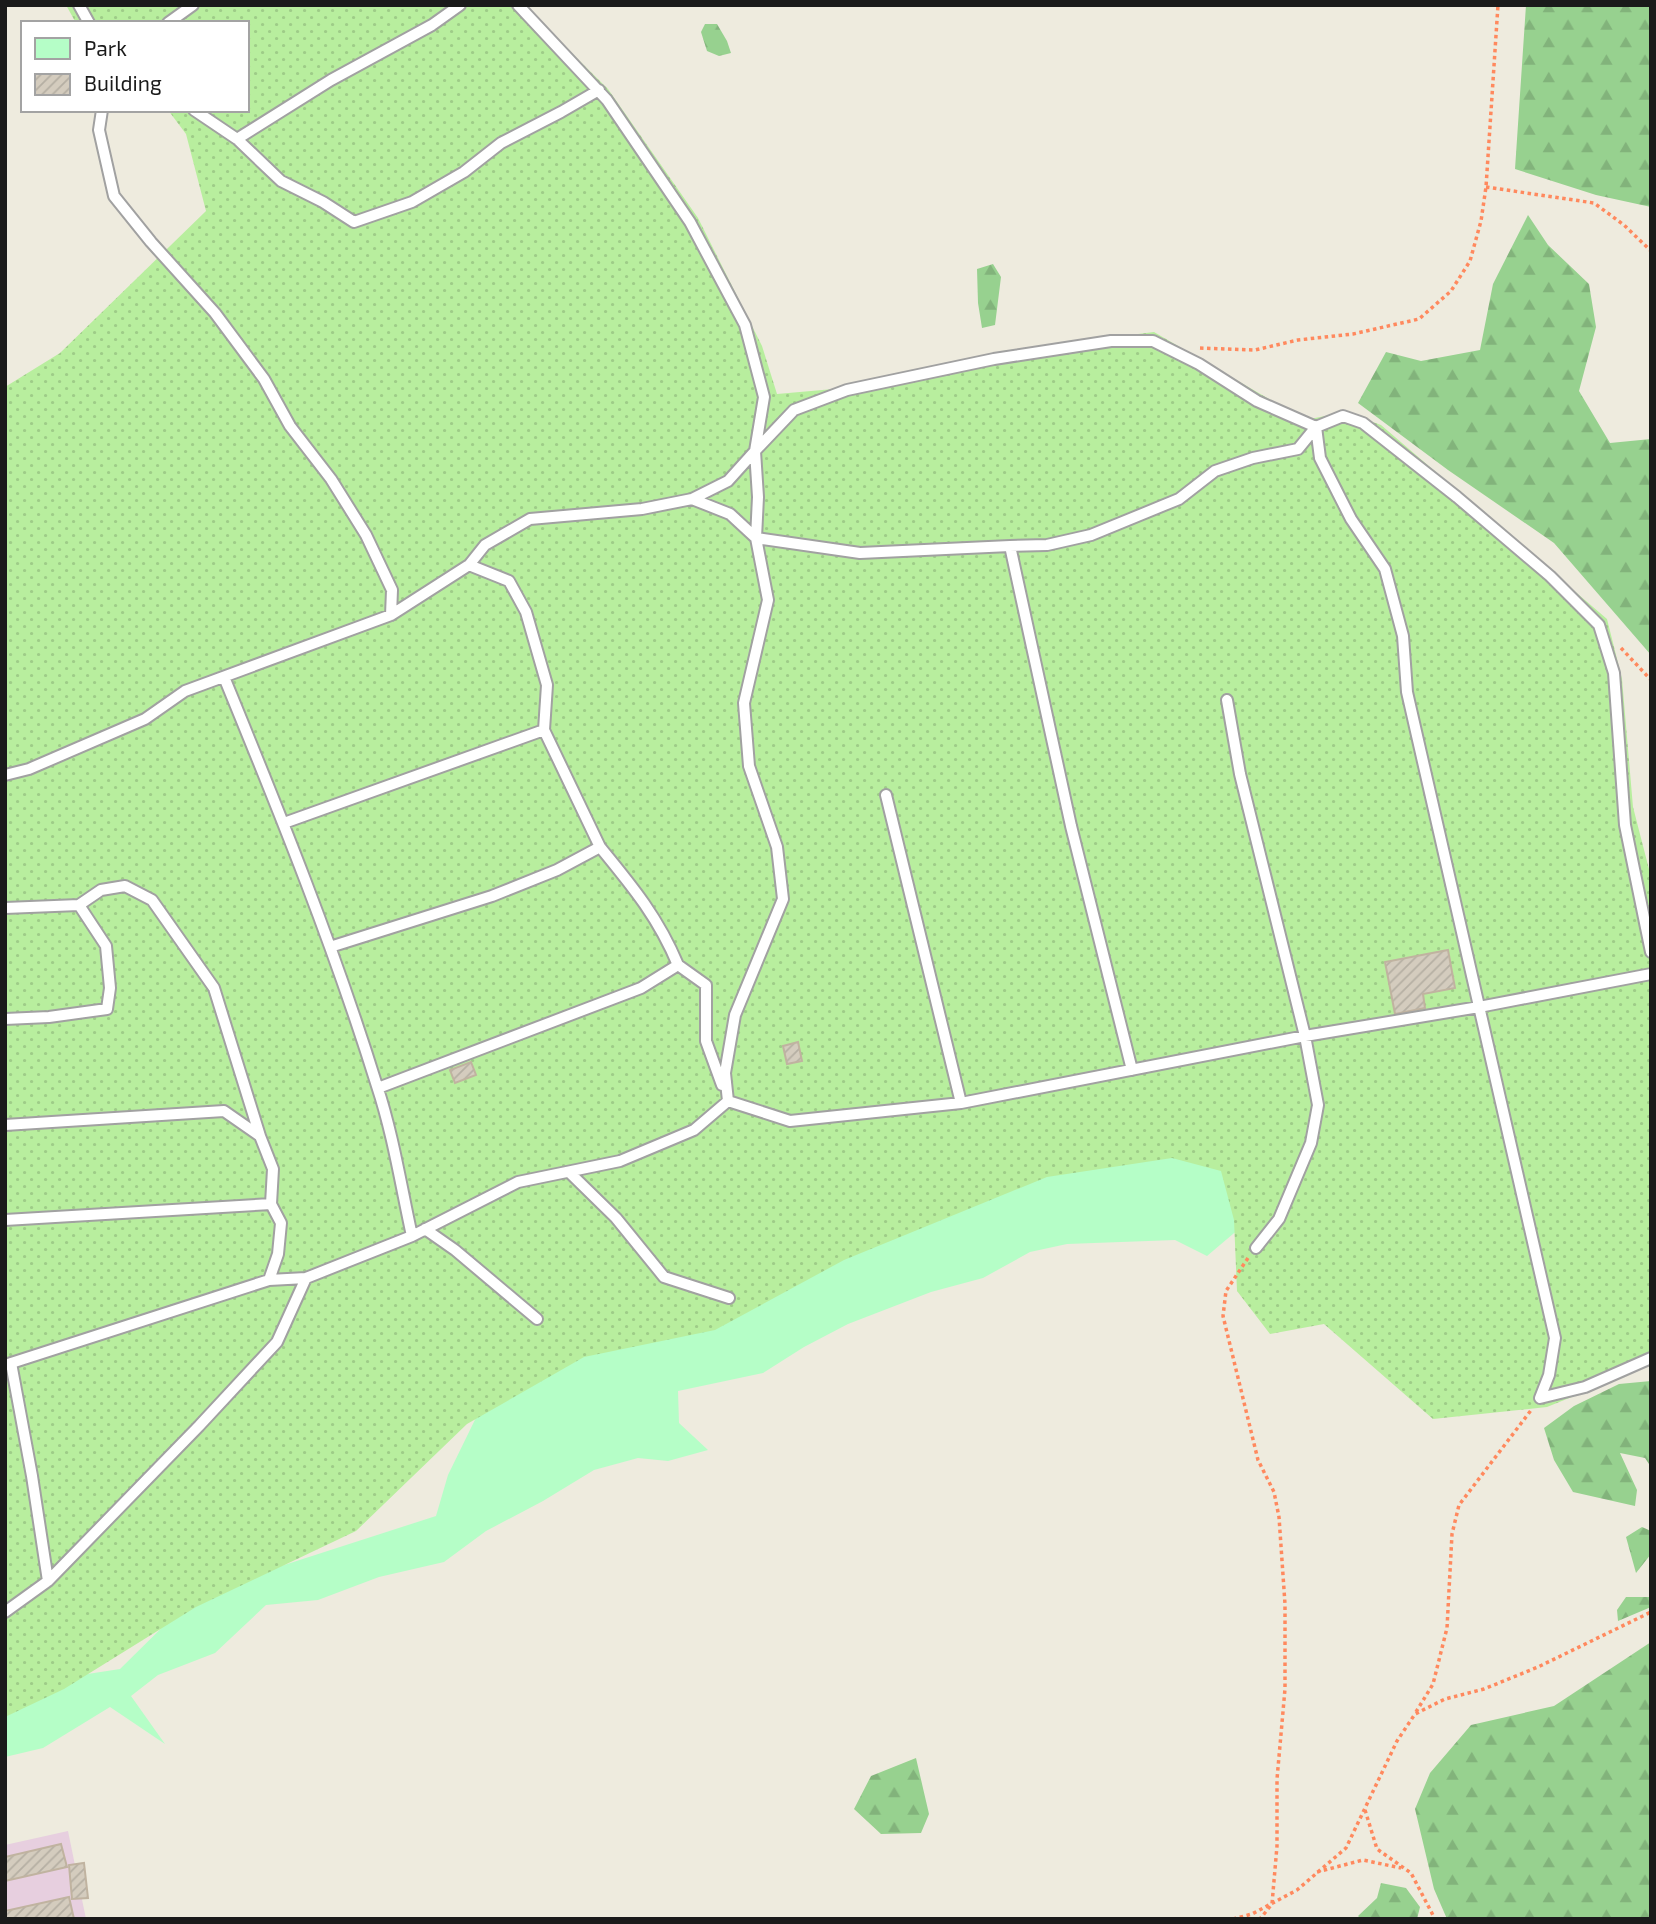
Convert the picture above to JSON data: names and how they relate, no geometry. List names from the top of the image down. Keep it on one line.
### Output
{"legend":["Park","Building"]}
